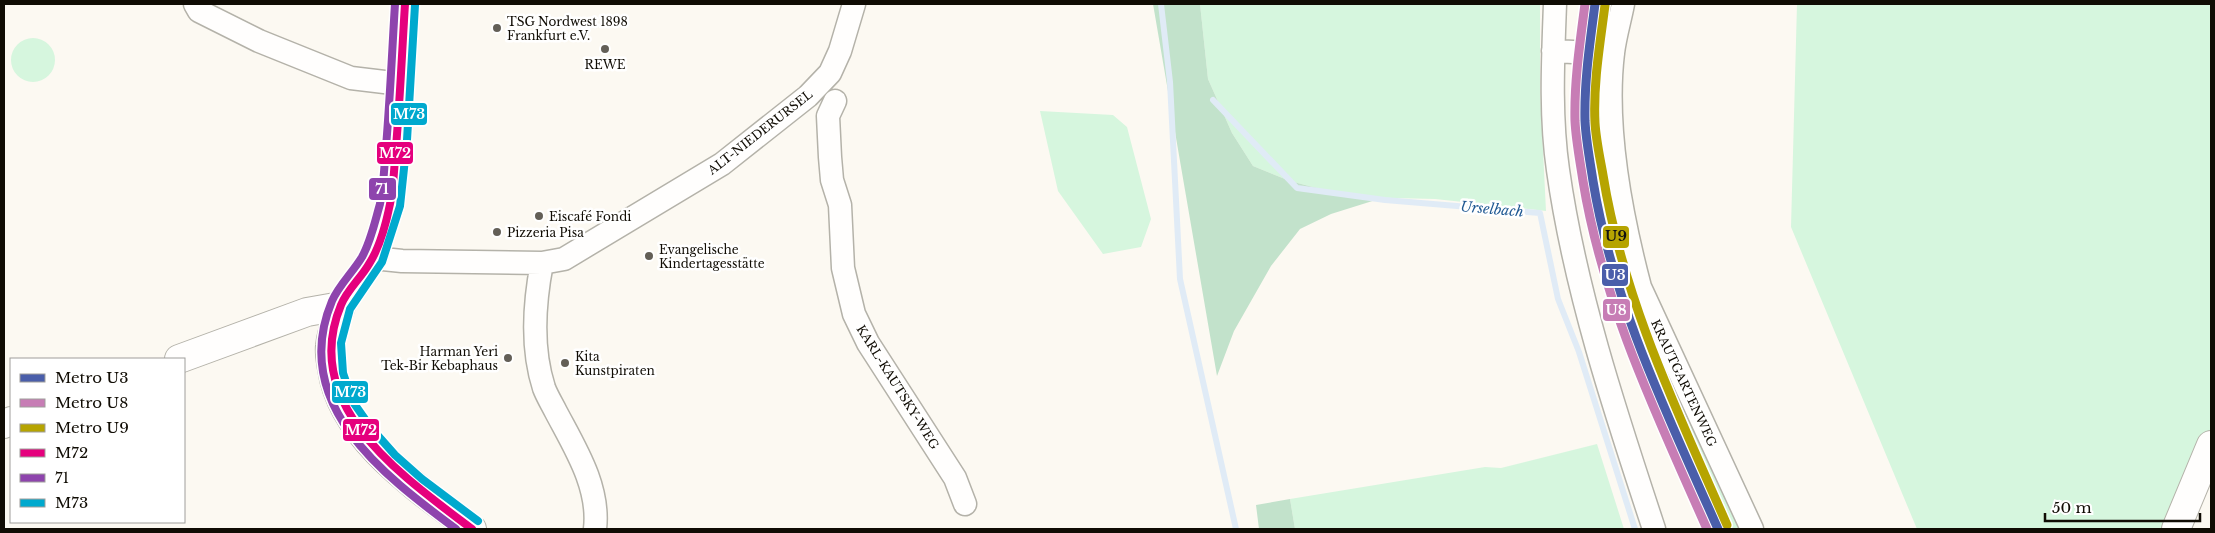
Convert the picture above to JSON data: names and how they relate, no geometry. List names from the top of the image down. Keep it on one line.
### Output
{"streets":{"street":["ALT-NIEDERURSEL","KRAUTGARTENWEG","KARL-KAUTSKY-WEG"]},"crossings":[["ALT-NIEDERURSEL","KARL-KAUTSKY-WEG"]],"water":["Urselbach"],"places":["TSG Nordwest 1898 Frankfurt e.V.","REWE","Eiscafé Fondi","Pizzeria Pisa","Evangelische Kindertagesstätte","Harman Yeri Tek-Bir Kebaphaus","Kita Kunstpiraten"],"lines":["metro line U3","metro line U8","transit line M72","transit line 71","metro line U9","transit line M73"],"legend":["Metro U3","Metro U8","Metro U9","M72","71","M73"],"scale_bar":"50 m"}
